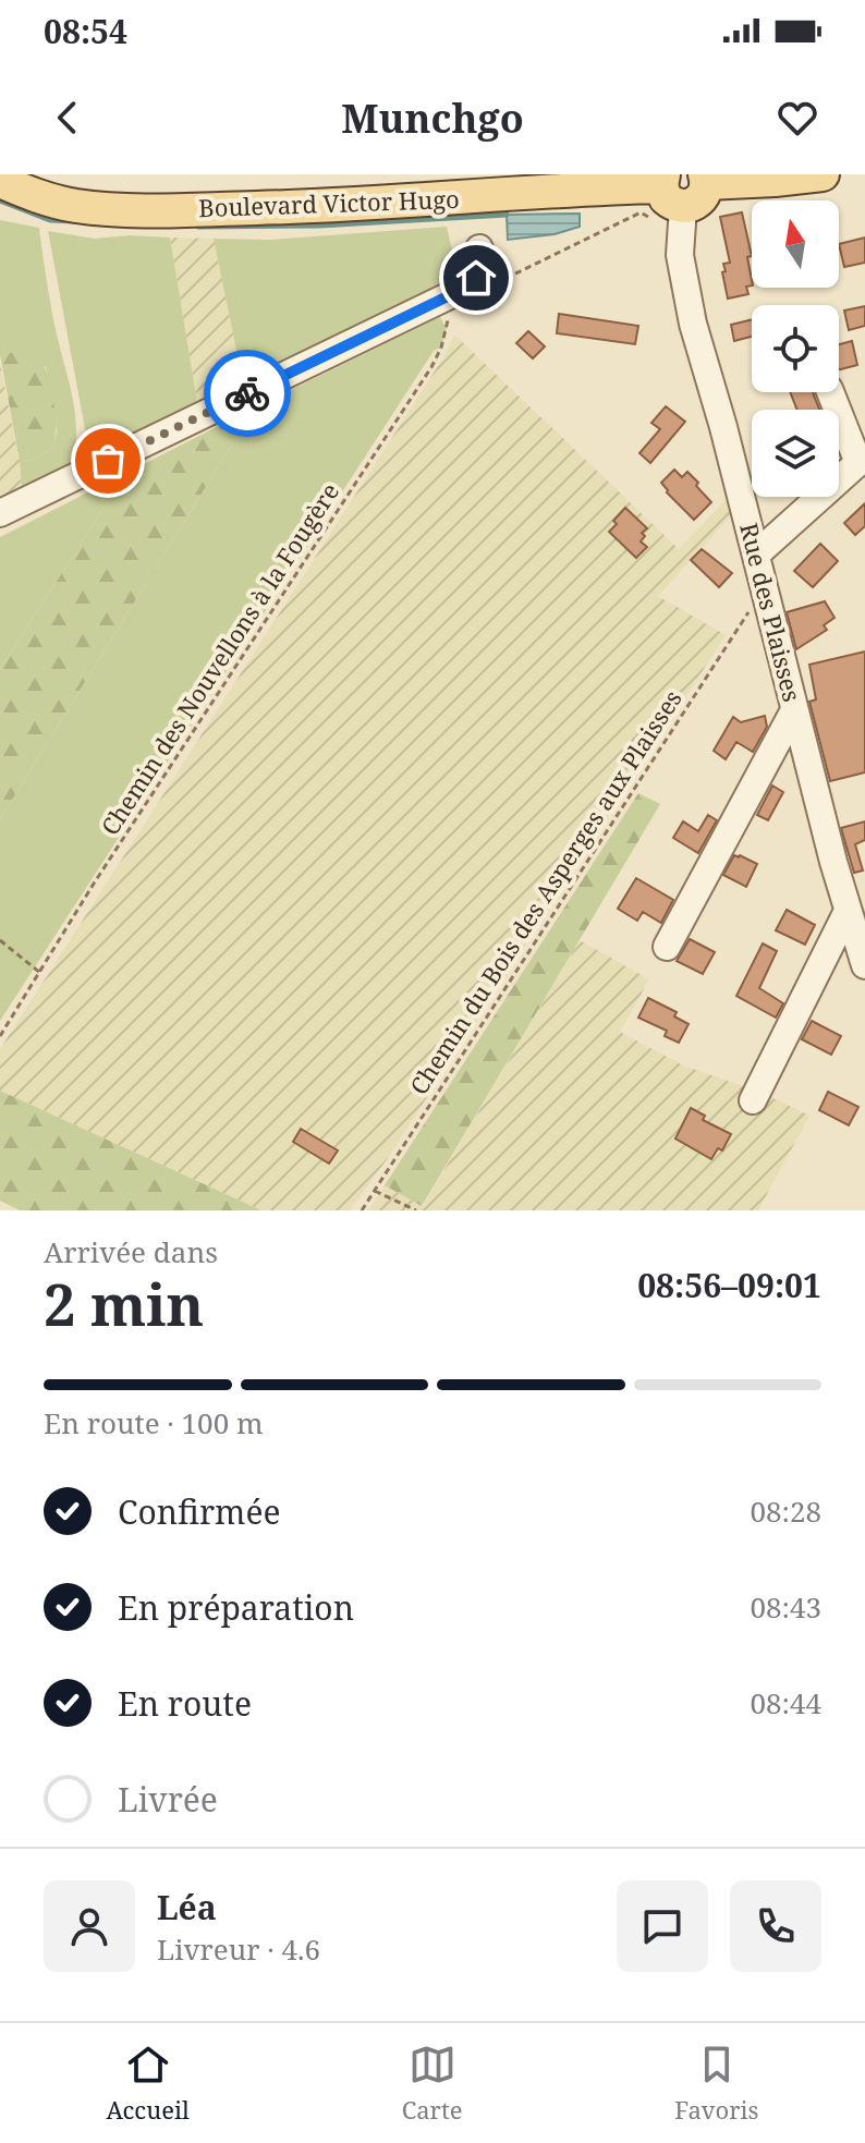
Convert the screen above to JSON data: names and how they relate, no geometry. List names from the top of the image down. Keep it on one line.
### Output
{"streets":{"main road":["Boulevard Victor Hugo"],"street":["Rue des Plaisses"],"path":["Chemin des Nouvellons à la Fougère","Chemin du Bois des Asperges aux Plaisses"]},"crossings":[["Boulevard Victor Hugo","Rue des Plaisses"],["Rue des Plaisses","Chemin du Bois des Asperges aux Plaisses"]],"north":"top","page":{"status":"08:54","header":"Munchgo","heading":["2 min","Arrivée dans","08:56–09:01"],"panel":["Léa","Livreur · 4.6"],"bar":"En route · 100 m","list":[["Confirmée","08:28"],["En préparation","08:43"],["En route","08:44"],"Livrée"],"tabs":["Accueil","Carte","Favoris"]}}
